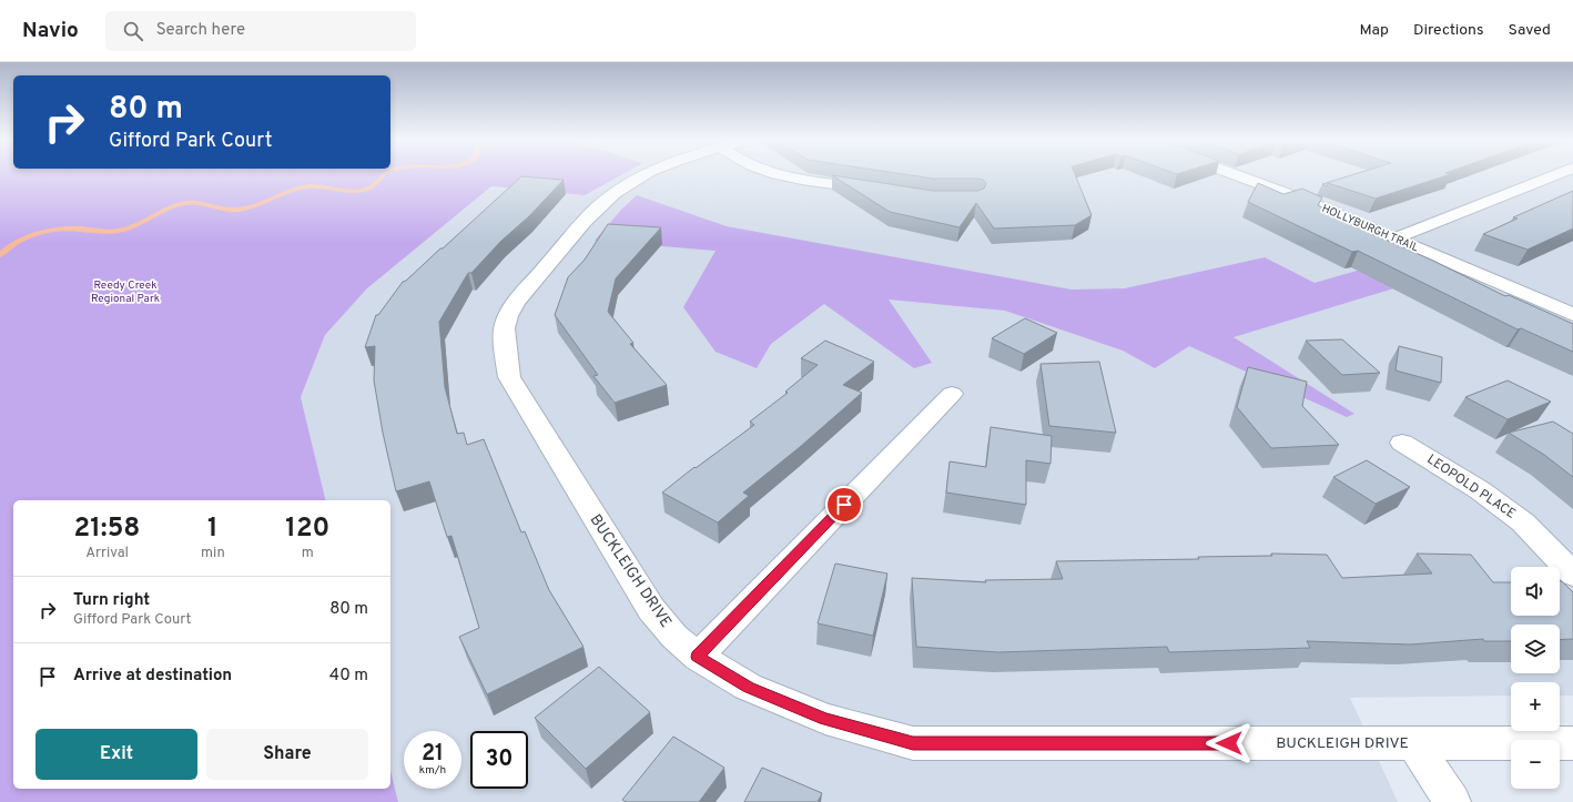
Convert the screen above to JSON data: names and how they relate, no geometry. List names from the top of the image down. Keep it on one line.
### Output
{"streets":{"street":["HOLLYBURGH TRAIL","LEOPOLD PLACE","BUCKLEIGH DRIVE"]},"parks":["Reedy Creek Regional Park"],"page":{"header":"Navio","search":"Search here","nav":["Map","Directions","Saved"],"turn":["80 m","Gifford Park Court"],"eta":["21:58","Arrival","1","min","120","m"],"map_buttons":["+","−"],"list":[{"name":"Turn right","note":"Gifford Park Court","value":"80 m"},{"name":"Arrive at destination","value":"40 m"}],"buttons":["Exit","Share"],"speed":"21 km/h","limit":"30"}}
